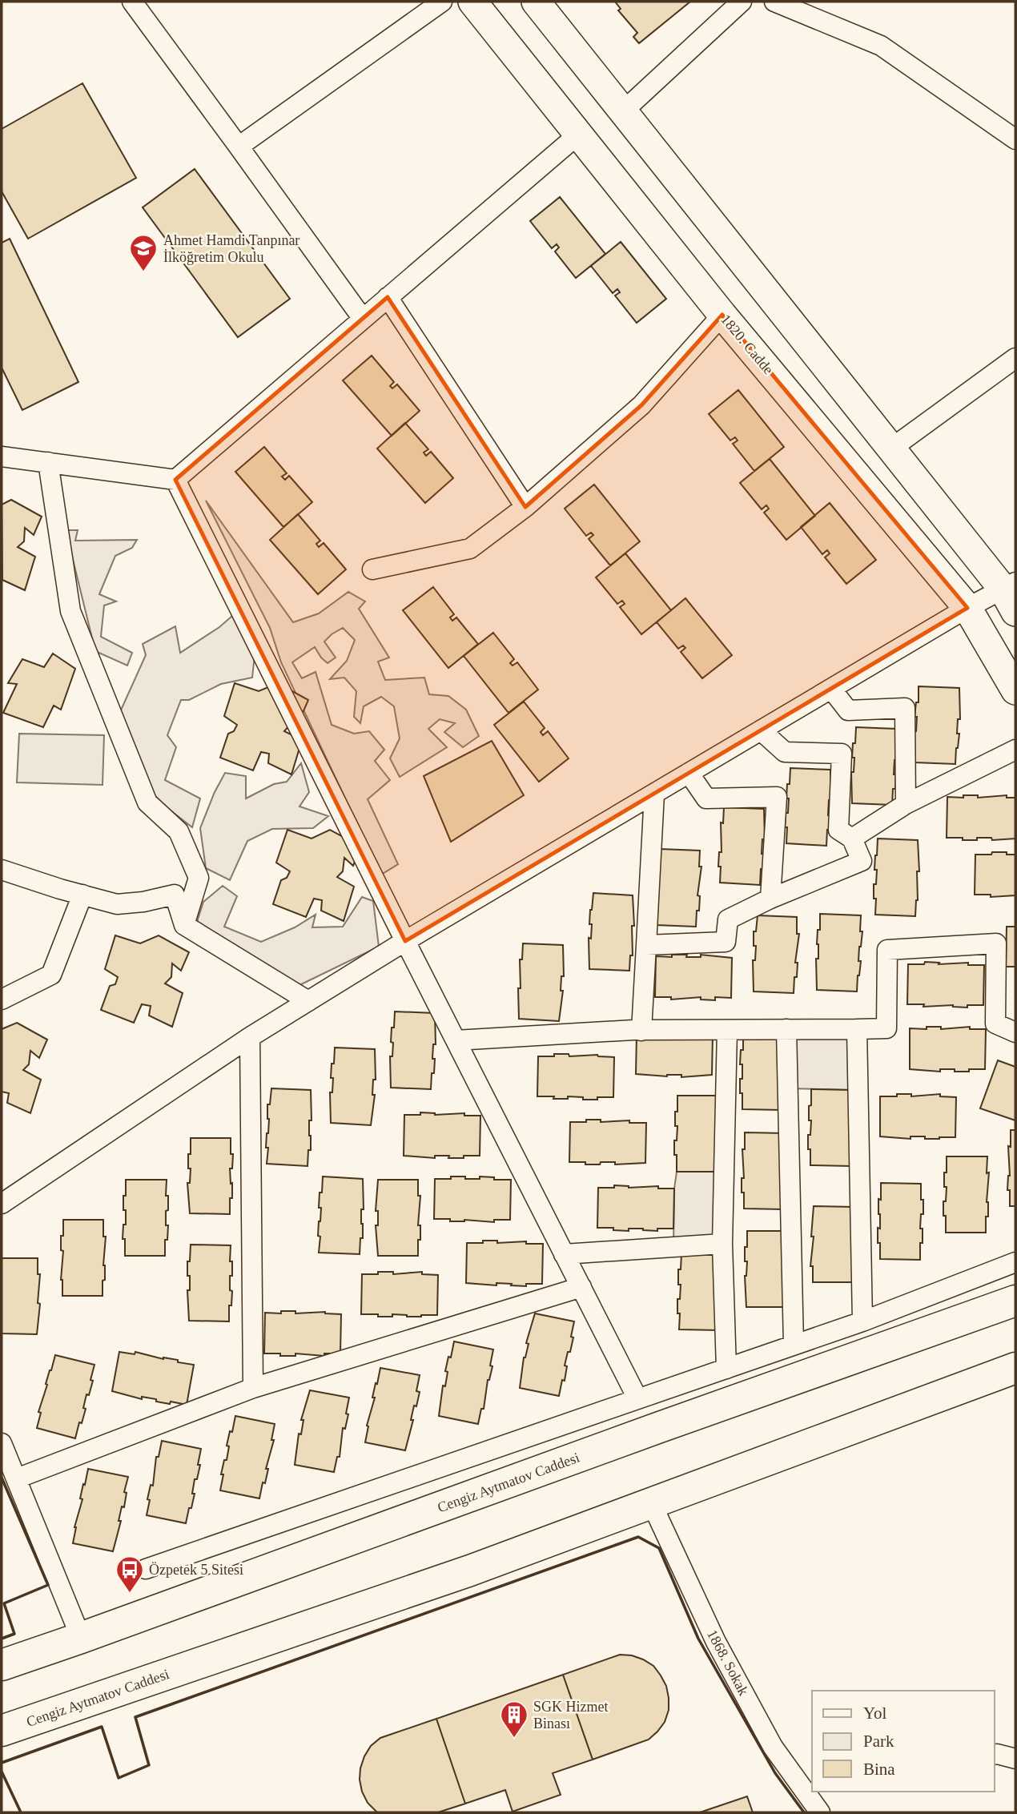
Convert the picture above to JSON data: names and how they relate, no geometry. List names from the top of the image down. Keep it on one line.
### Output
{"streets":{"main road":["1820. Cadde","Cengiz Aytmatov Caddesi"],"street":["1868. Sokak"]},"crossings":[["Cengiz Aytmatov Caddesi","1868. Sokak"]],"places":{"school or university":["Ahmet Hamdi Tanpınar İlköğretim Okulu"],"bus stop":["Özpetek 5 Sitesi"],"building":["SGK Hizmet Binası"]},"legend":["Yol","Park","Bina"]}
